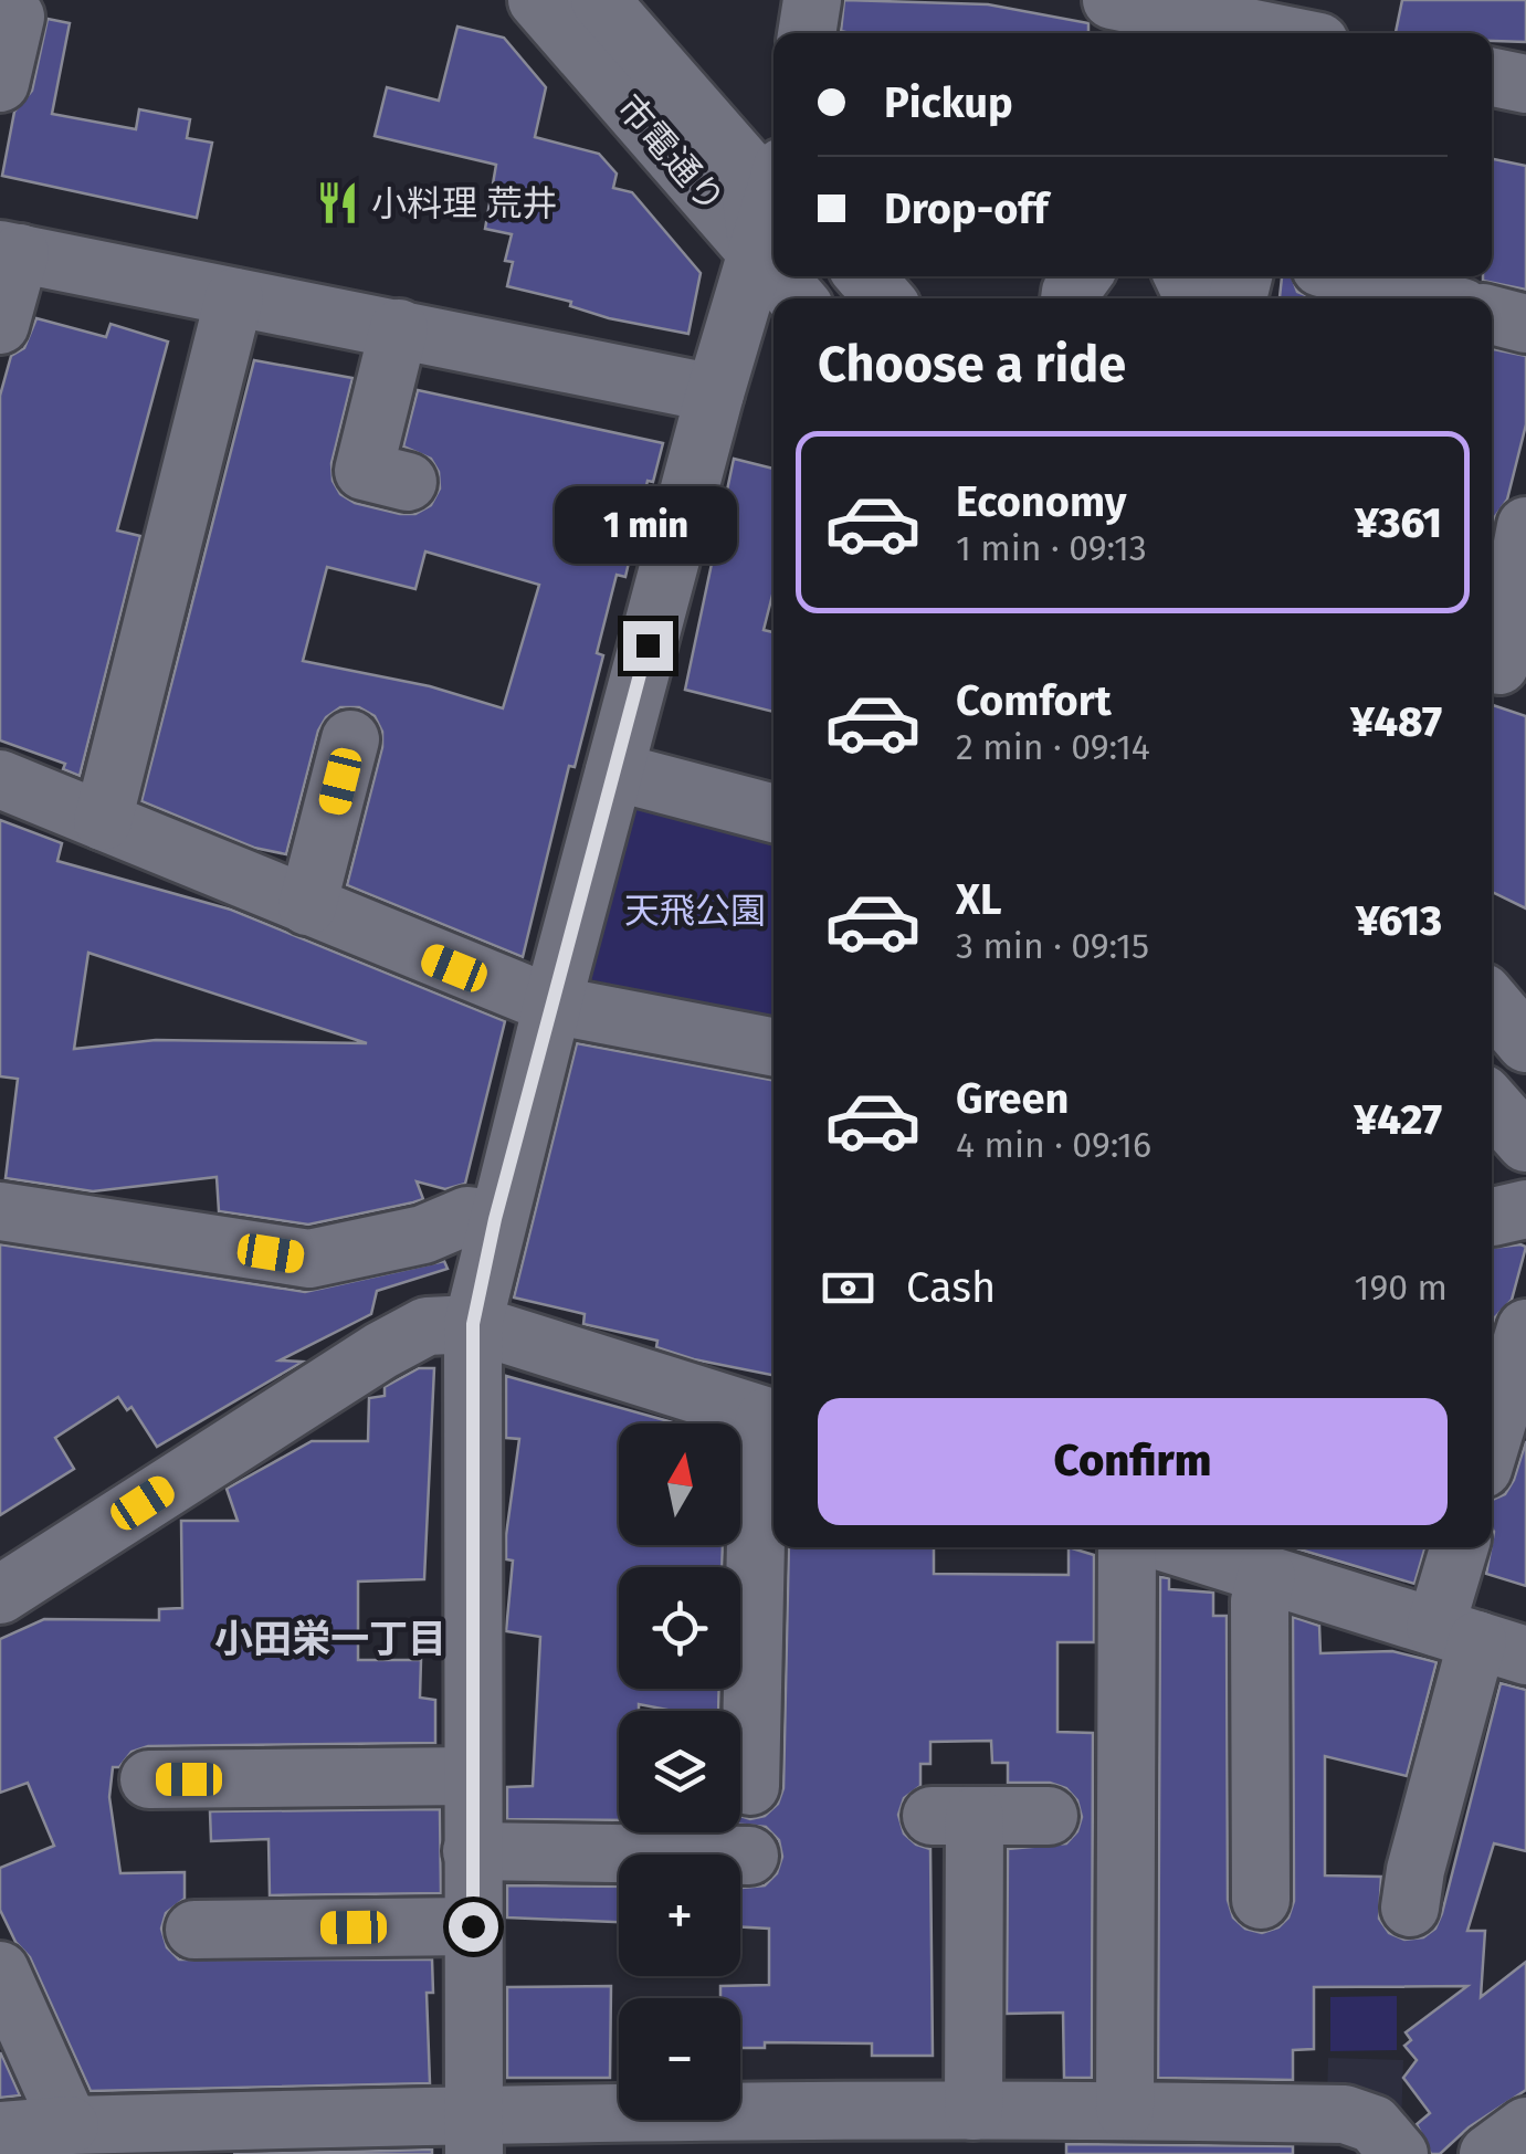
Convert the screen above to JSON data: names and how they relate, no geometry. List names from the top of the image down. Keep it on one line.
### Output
{"streets":{"street":["市電通り"]},"districts":["小田栄一丁目"],"parks":["天飛公園"],"places":{"restaurant":["小料理 荒井"]},"north":"top","page":{"banner":["Pickup","Drop-off"],"heading":"Choose a ride","list":[{"name":"Economy","note":"1 min · 09:13","value":"¥361"},{"name":"Comfort","note":"2 min · 09:14","value":"¥487"},{"name":"XL","note":"3 min · 09:15","value":"¥613"},{"name":"Green","note":"4 min · 09:16","value":"¥427"}],"bubble":"1 min","pay":["Cash","190 m"],"buttons":"Confirm","map_buttons":["+","−"]}}
